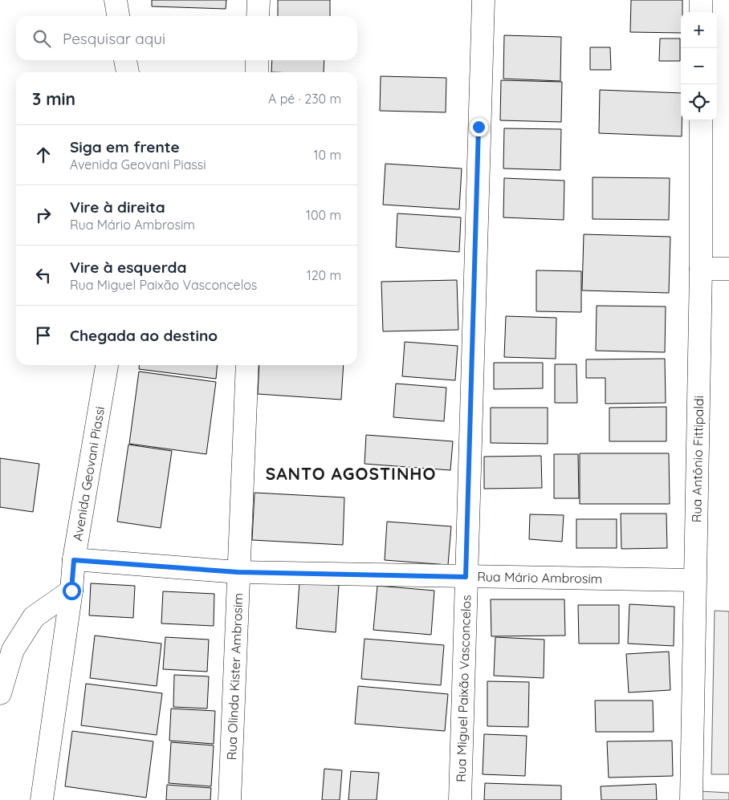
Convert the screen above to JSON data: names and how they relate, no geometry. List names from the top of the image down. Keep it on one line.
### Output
{"streets":{"street":["Rua Antônio Fittipaldi","Avenida Geovani Piassi","Rua Mário Ambrosim","Rua Olinda Kister Ambrosim","Rua Miguel Paixão Vasconcelos"]},"crossings":[["Rua Antônio Fittipaldi","Rua Mário Ambrosim"],["Avenida Geovani Piassi","Rua Mário Ambrosim"],["Rua Mário Ambrosim","Rua Olinda Kister Ambrosim"],["Rua Mário Ambrosim","Rua Miguel Paixão Vasconcelos"]],"districts":["SANTO AGOSTINHO"],"page":{"map_buttons":["+","−"],"search":"Pesquisar aqui","heading":["3 min","A pé · 230 m"],"list":[["Siga em frente","Avenida Geovani Piassi","10 m"],["Vire à direita","Rua Mário Ambrosim","100 m"],["Vire à esquerda","Rua Miguel Paixão Vasconcelos","120 m"],"Chegada ao destino"]}}
